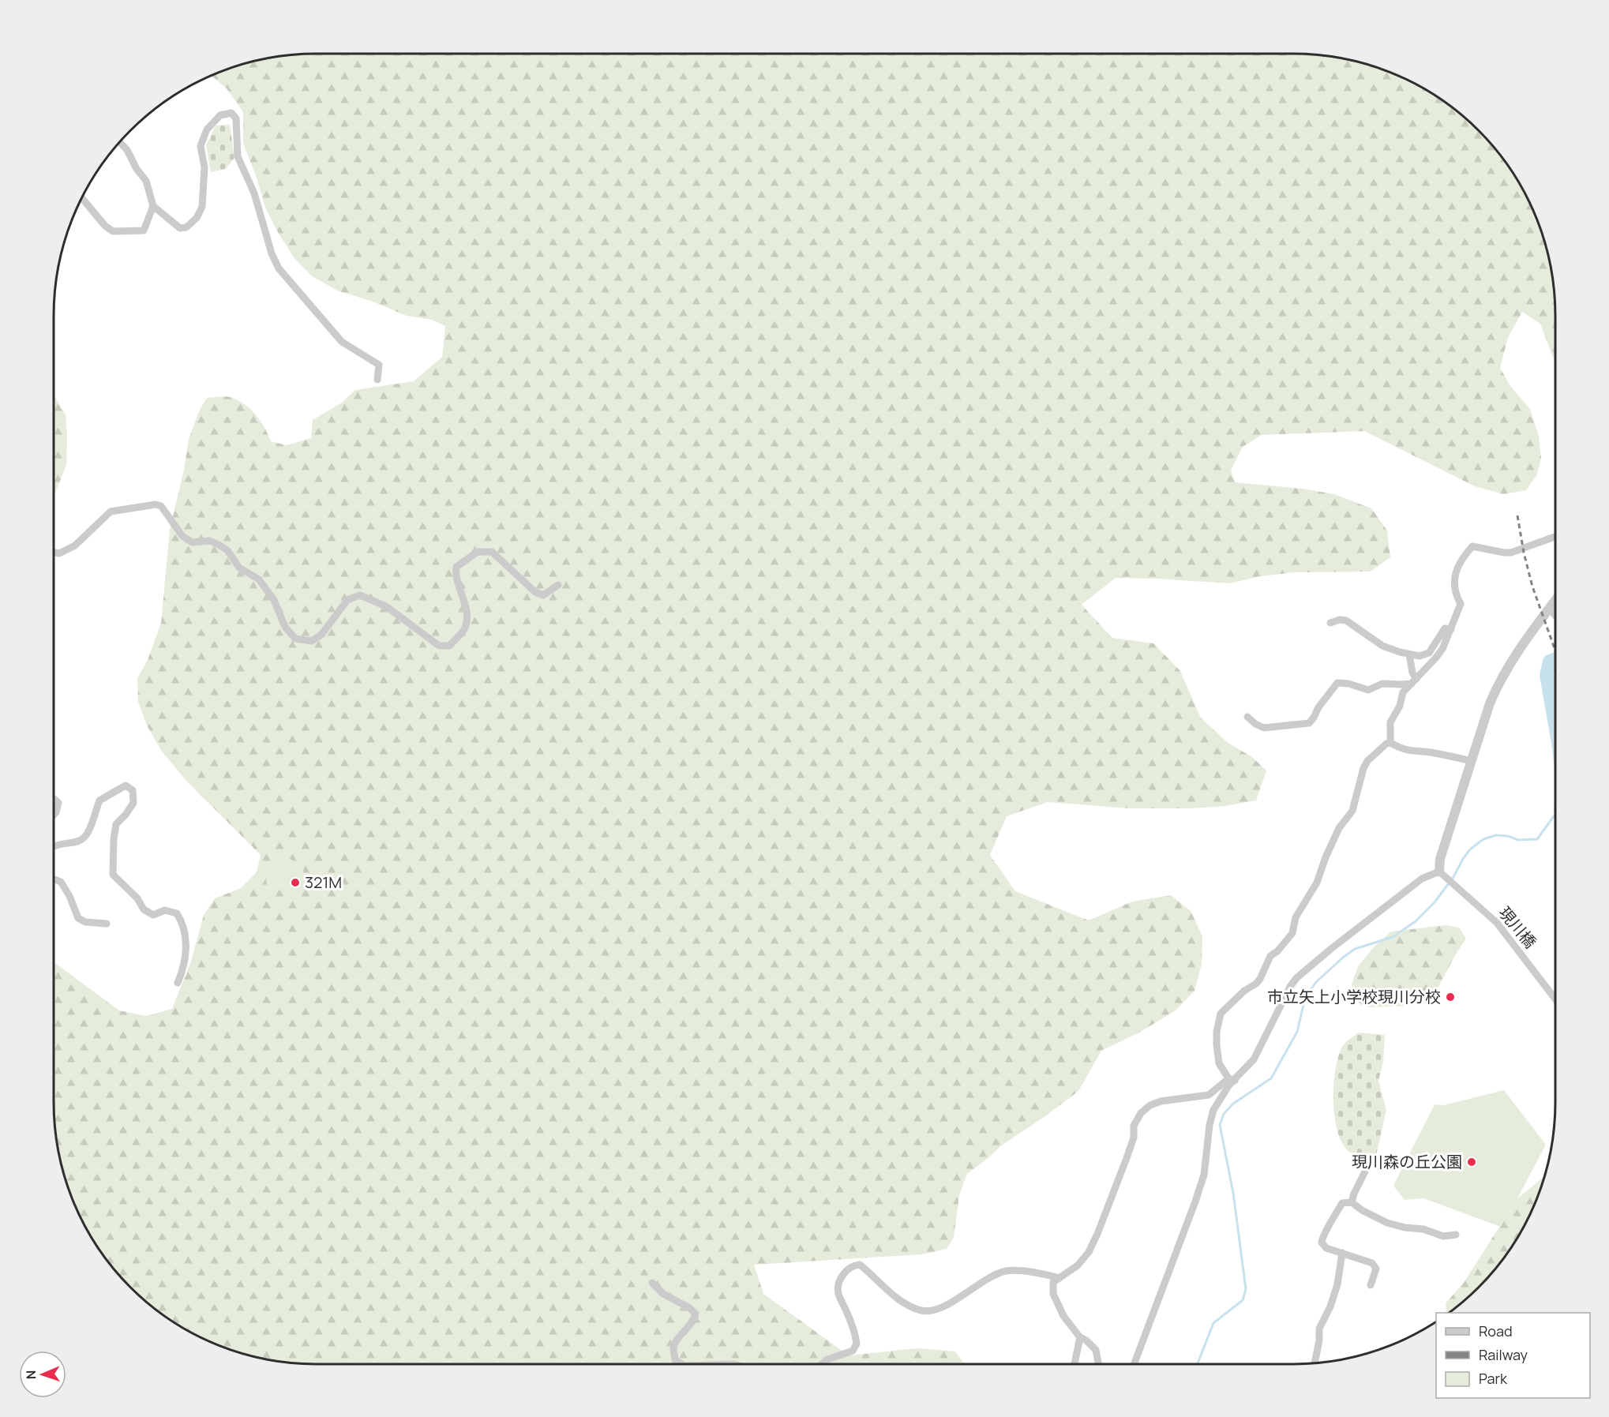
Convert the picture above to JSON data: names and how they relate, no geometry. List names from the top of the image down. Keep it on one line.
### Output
{"streets":{"street":["現川橋"]},"places":["321M","市立矢上小学校現川分校","現川森の丘公園"],"legend":["Road","Railway","Park"],"north":"left"}
